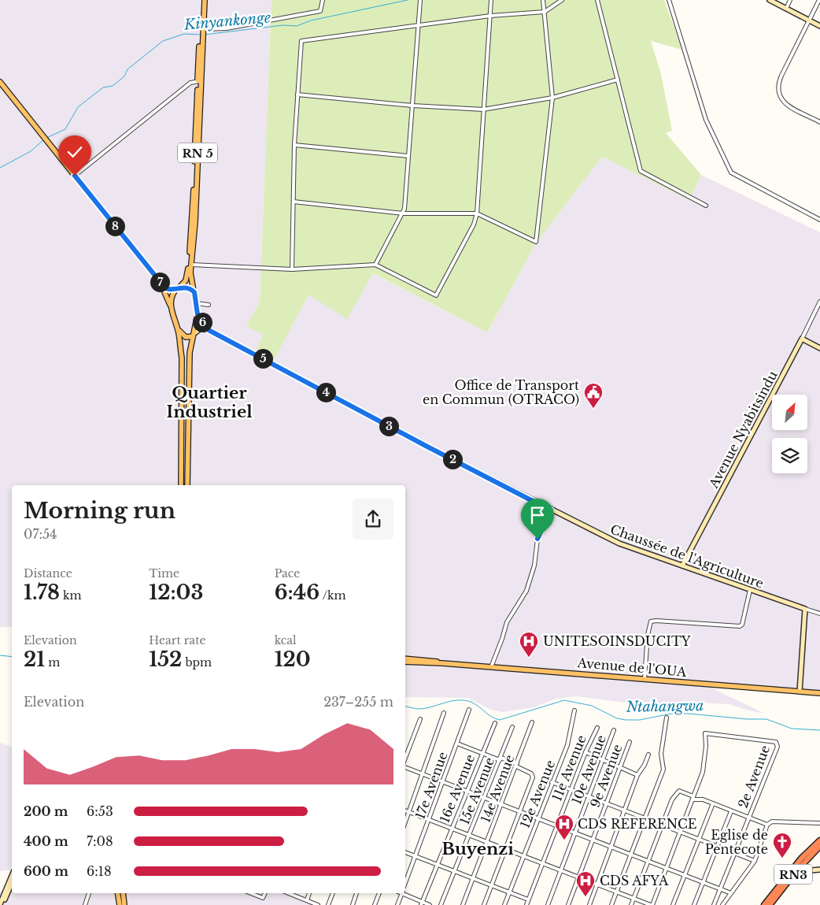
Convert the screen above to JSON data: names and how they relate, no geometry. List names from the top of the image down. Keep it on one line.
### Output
{"streets":{"highway":["RN3"],"main road":["RN 5","Avenue de l'OUA"],"street":["Avenue Nyabitsindu","Chaussée de l'Agriculture","11e Avenue","10e Avenue","9e Avenue","2e Avenue","17e Avenue","16e Avenue","14e Avenue","15e Avenue","12e Avenue"]},"crossings":[["Avenue Nyabitsindu","Chaussée de l'Agriculture"]],"districts":["Quartier Industriel","Buyenzi"],"water":["Kinyankonge","Ntahangwa"],"places":{"public building":["Office de Transport en Commun (OTRACO)"],"hospital":["UNITESOINSDUCITY","CDS REFERENCE","CDS AFYA"],"church":["Eglise de Pentecote"]},"north":"top right","page":{"pins":["8","7","6","5","4","3","2"],"heading":["Morning run","07:54"],"stats":[["Distance","1.78 km"],["Time","12:03"],["Pace","6:46 /km"],["Elevation","21 m"],["Heart rate","152 bpm"],["kcal","120"]],"chart":["Elevation","237–255 m"],"list":[{"name":"200 m","note":"6:53"},{"name":"400 m","note":"7:08"},{"name":"600 m","note":"6:18"}]}}
